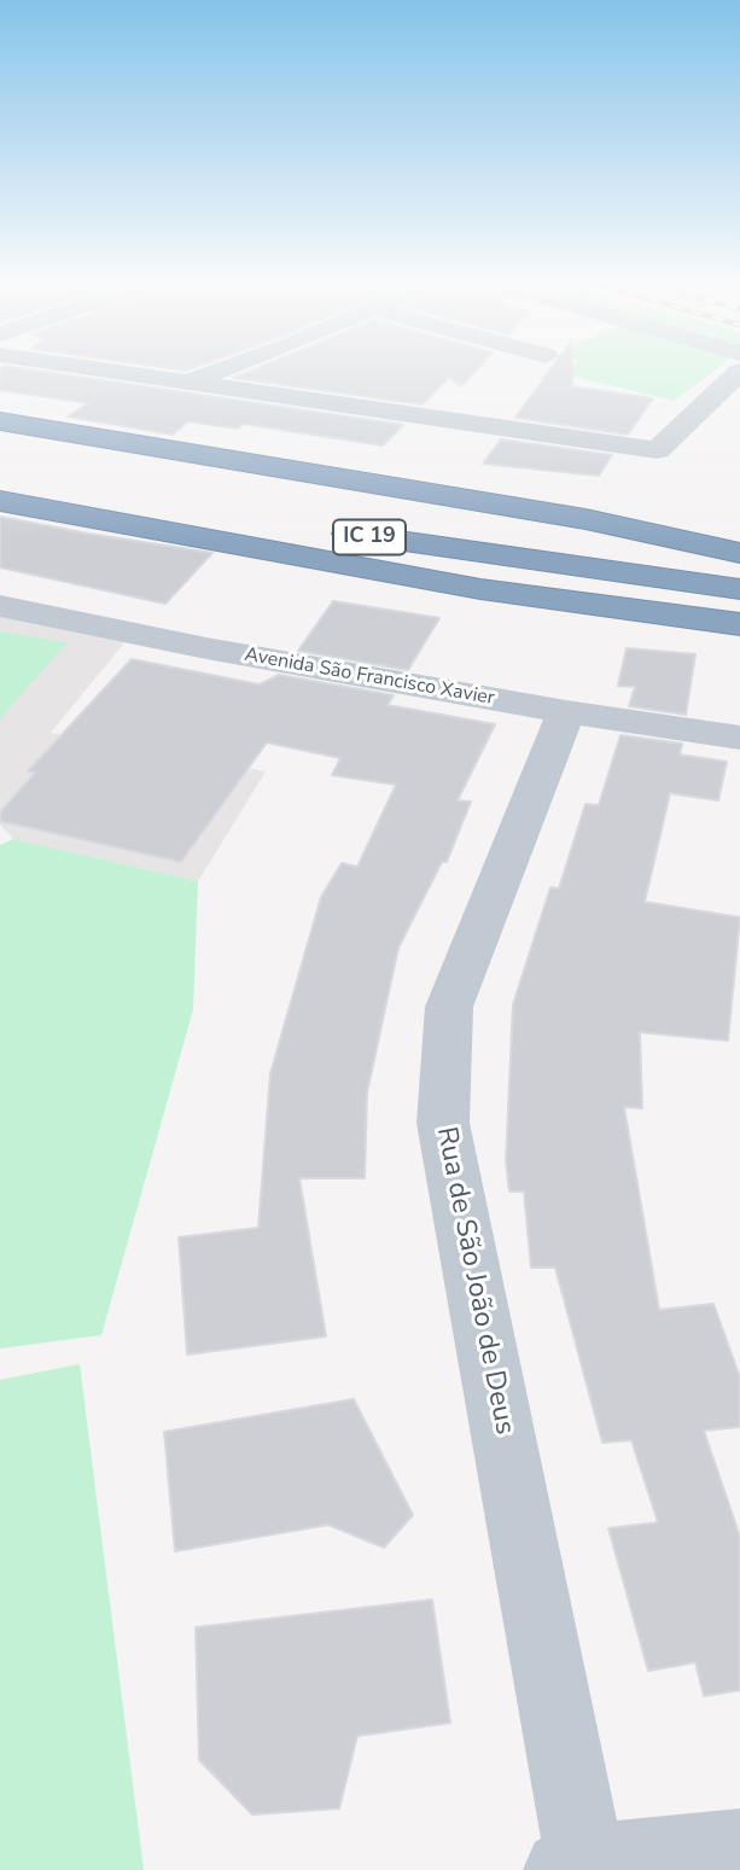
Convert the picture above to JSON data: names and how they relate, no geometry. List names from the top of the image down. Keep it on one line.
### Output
{"streets":{"highway":["IC 19"],"street":["Avenida São Francisco Xavier","Rua de São João de Deus"]},"crossings":[["Avenida São Francisco Xavier","Rua de São João de Deus"]]}
